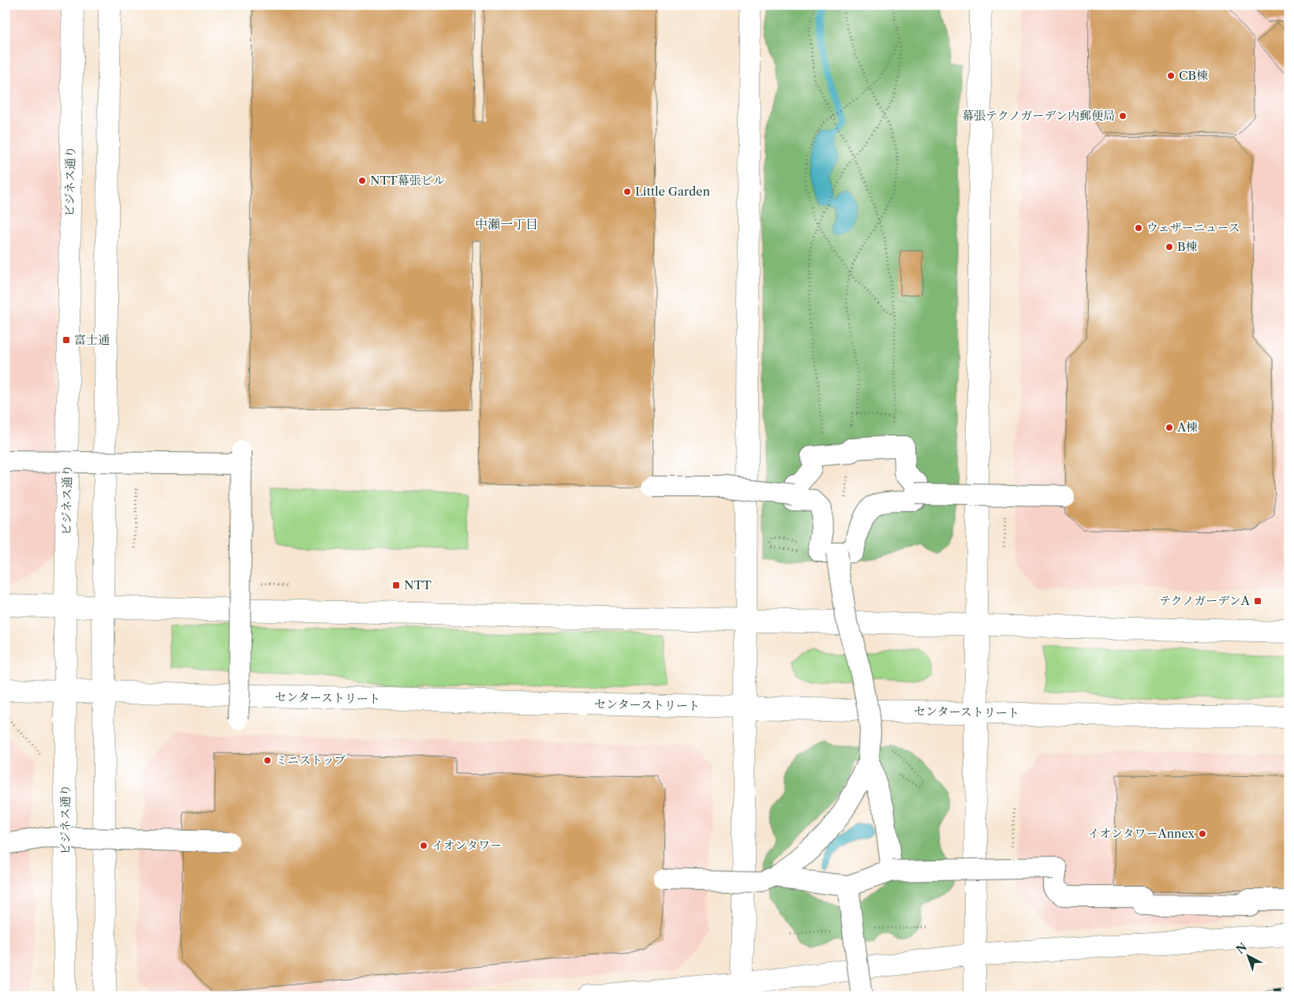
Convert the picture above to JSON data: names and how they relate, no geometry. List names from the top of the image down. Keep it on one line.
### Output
{"streets":{"street":["ビジネス通り","センターストリート"]},"crossings":[["ビジネス通り","センターストリート"]],"districts":["中瀬一丁目"],"places":{"other":["CB棟","幕張テクノガーデン内郵便局","NTT幕張ビル","Little Garden","ウェザーニュース","B棟","A棟","ミニストップ","イオンタワーAnnex","イオンタワー"],"transit":["富士通","NTT","テクノガーデンA"]},"north":"top left"}
